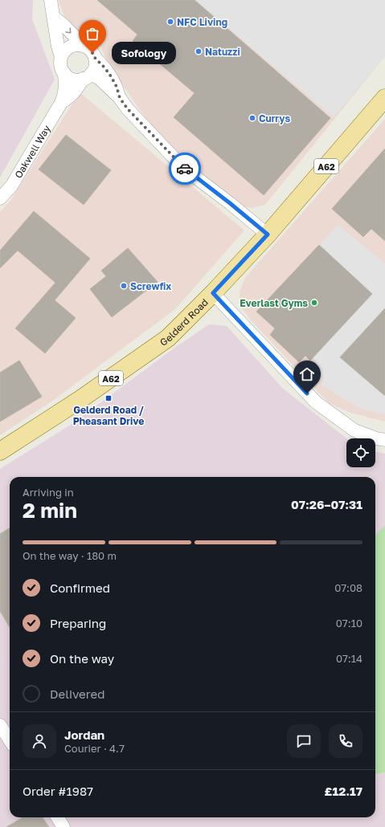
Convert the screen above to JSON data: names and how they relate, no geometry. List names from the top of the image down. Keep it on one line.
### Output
{"streets":{"main road":["A62","Gelderd Road"],"street":["Oakwell Way"]},"places":{"other":["NFC Living","Natuzzi","Sofology","Currys","Screwfix","Everlast Gyms"],"transit":["Gelderd Road / Pheasant Drive"]},"page":{"bubble":"Sofology","heading":["2 min","Arriving in","07:26–07:31"],"panel":["Jordan","Courier · 4.7","Order #1987","£12.17"],"bar":"On the way · 180 m","list":[["Confirmed","07:08"],["Preparing","07:10"],["On the way","07:14"],"Delivered"]}}
